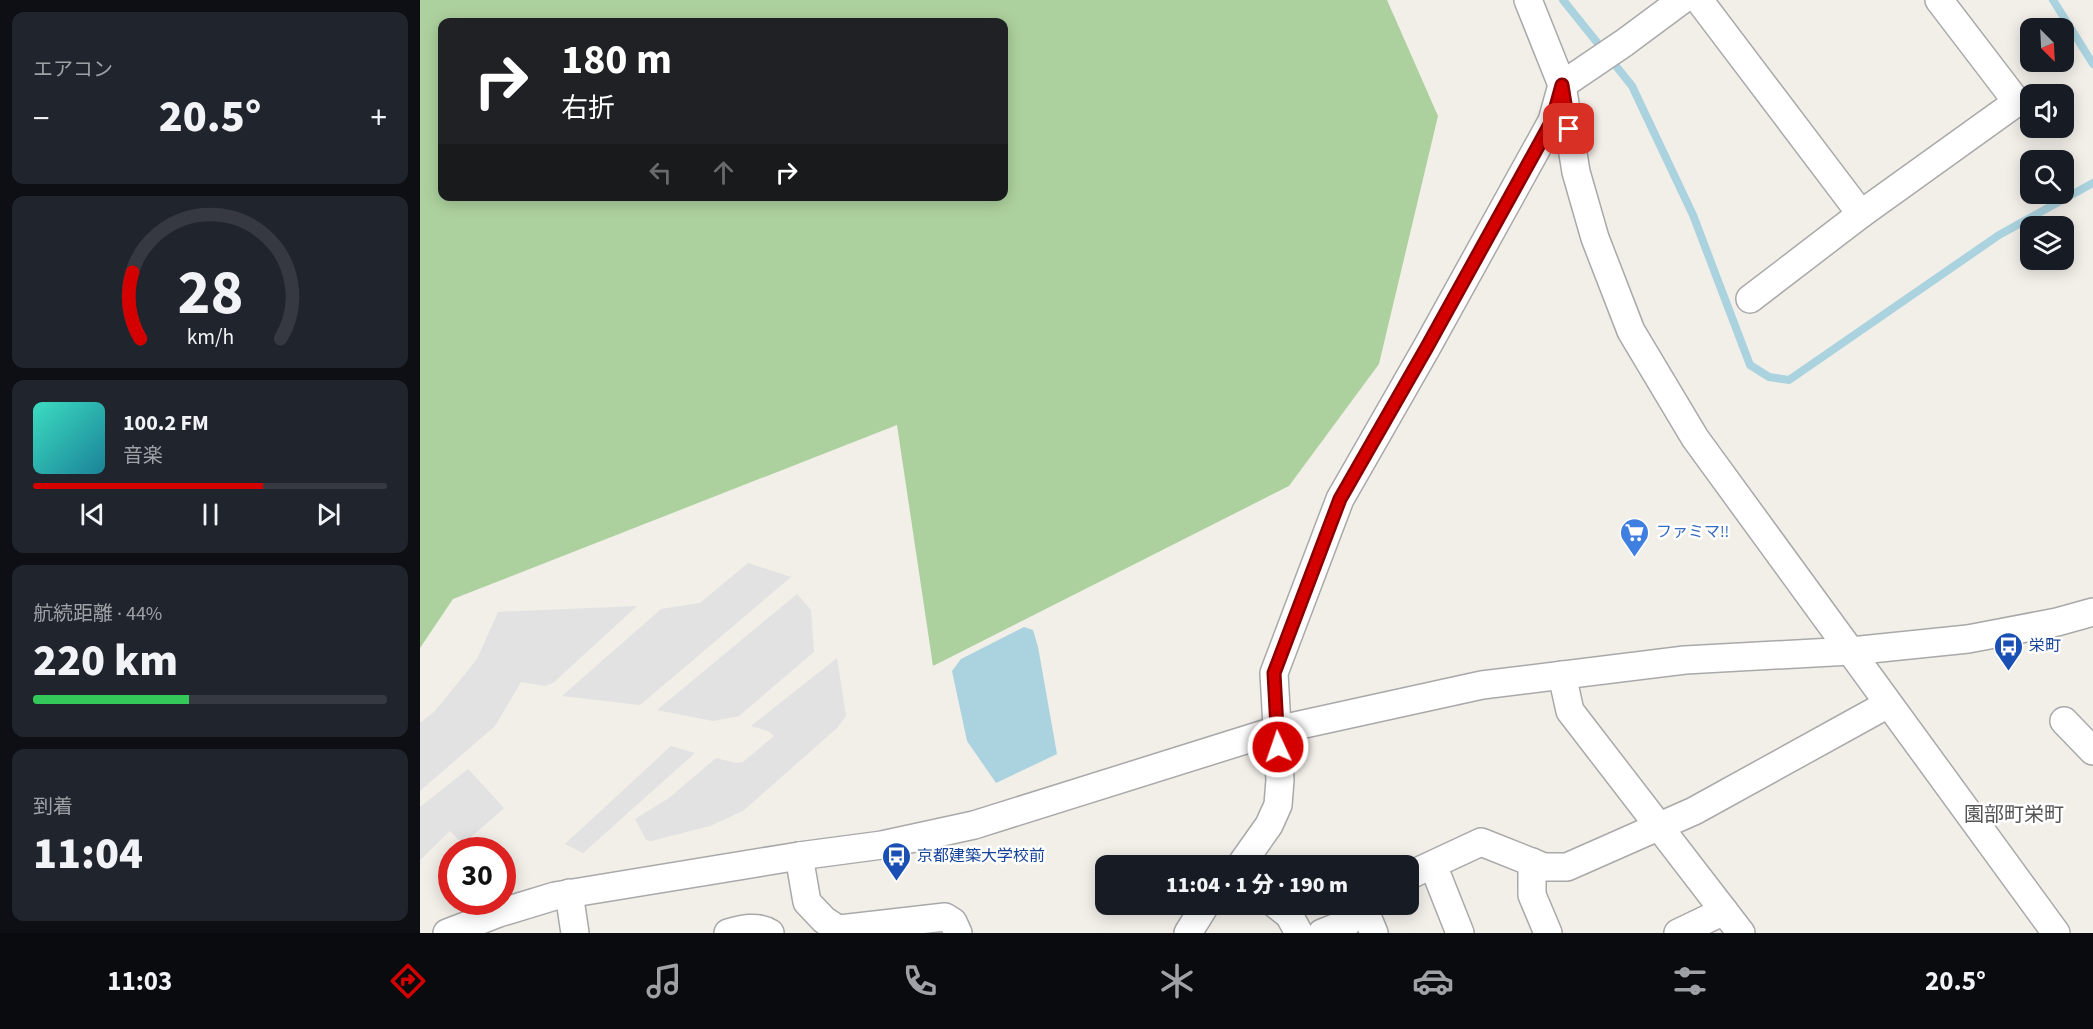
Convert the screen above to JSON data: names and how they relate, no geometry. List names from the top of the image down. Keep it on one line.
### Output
{"districts":["園部町栄町"],"places":{"supermarket":["ファミマ!!"],"bus stop":["栄町","京都建築大学校前"]},"north":"bottom right","page":{"tile":["エアコン",["航続距離 · 44%","220 km"],["到着","11:04"]],"turn":["180 m","右折"],"heat":["−","20.5°","+"],"song":["100.2 FM","音楽"],"limit":"30","trip":"11:04 · 1 分 · 190 m","tabs":["11:03","20.5°"],"gauge":["28","km/h"]}}
